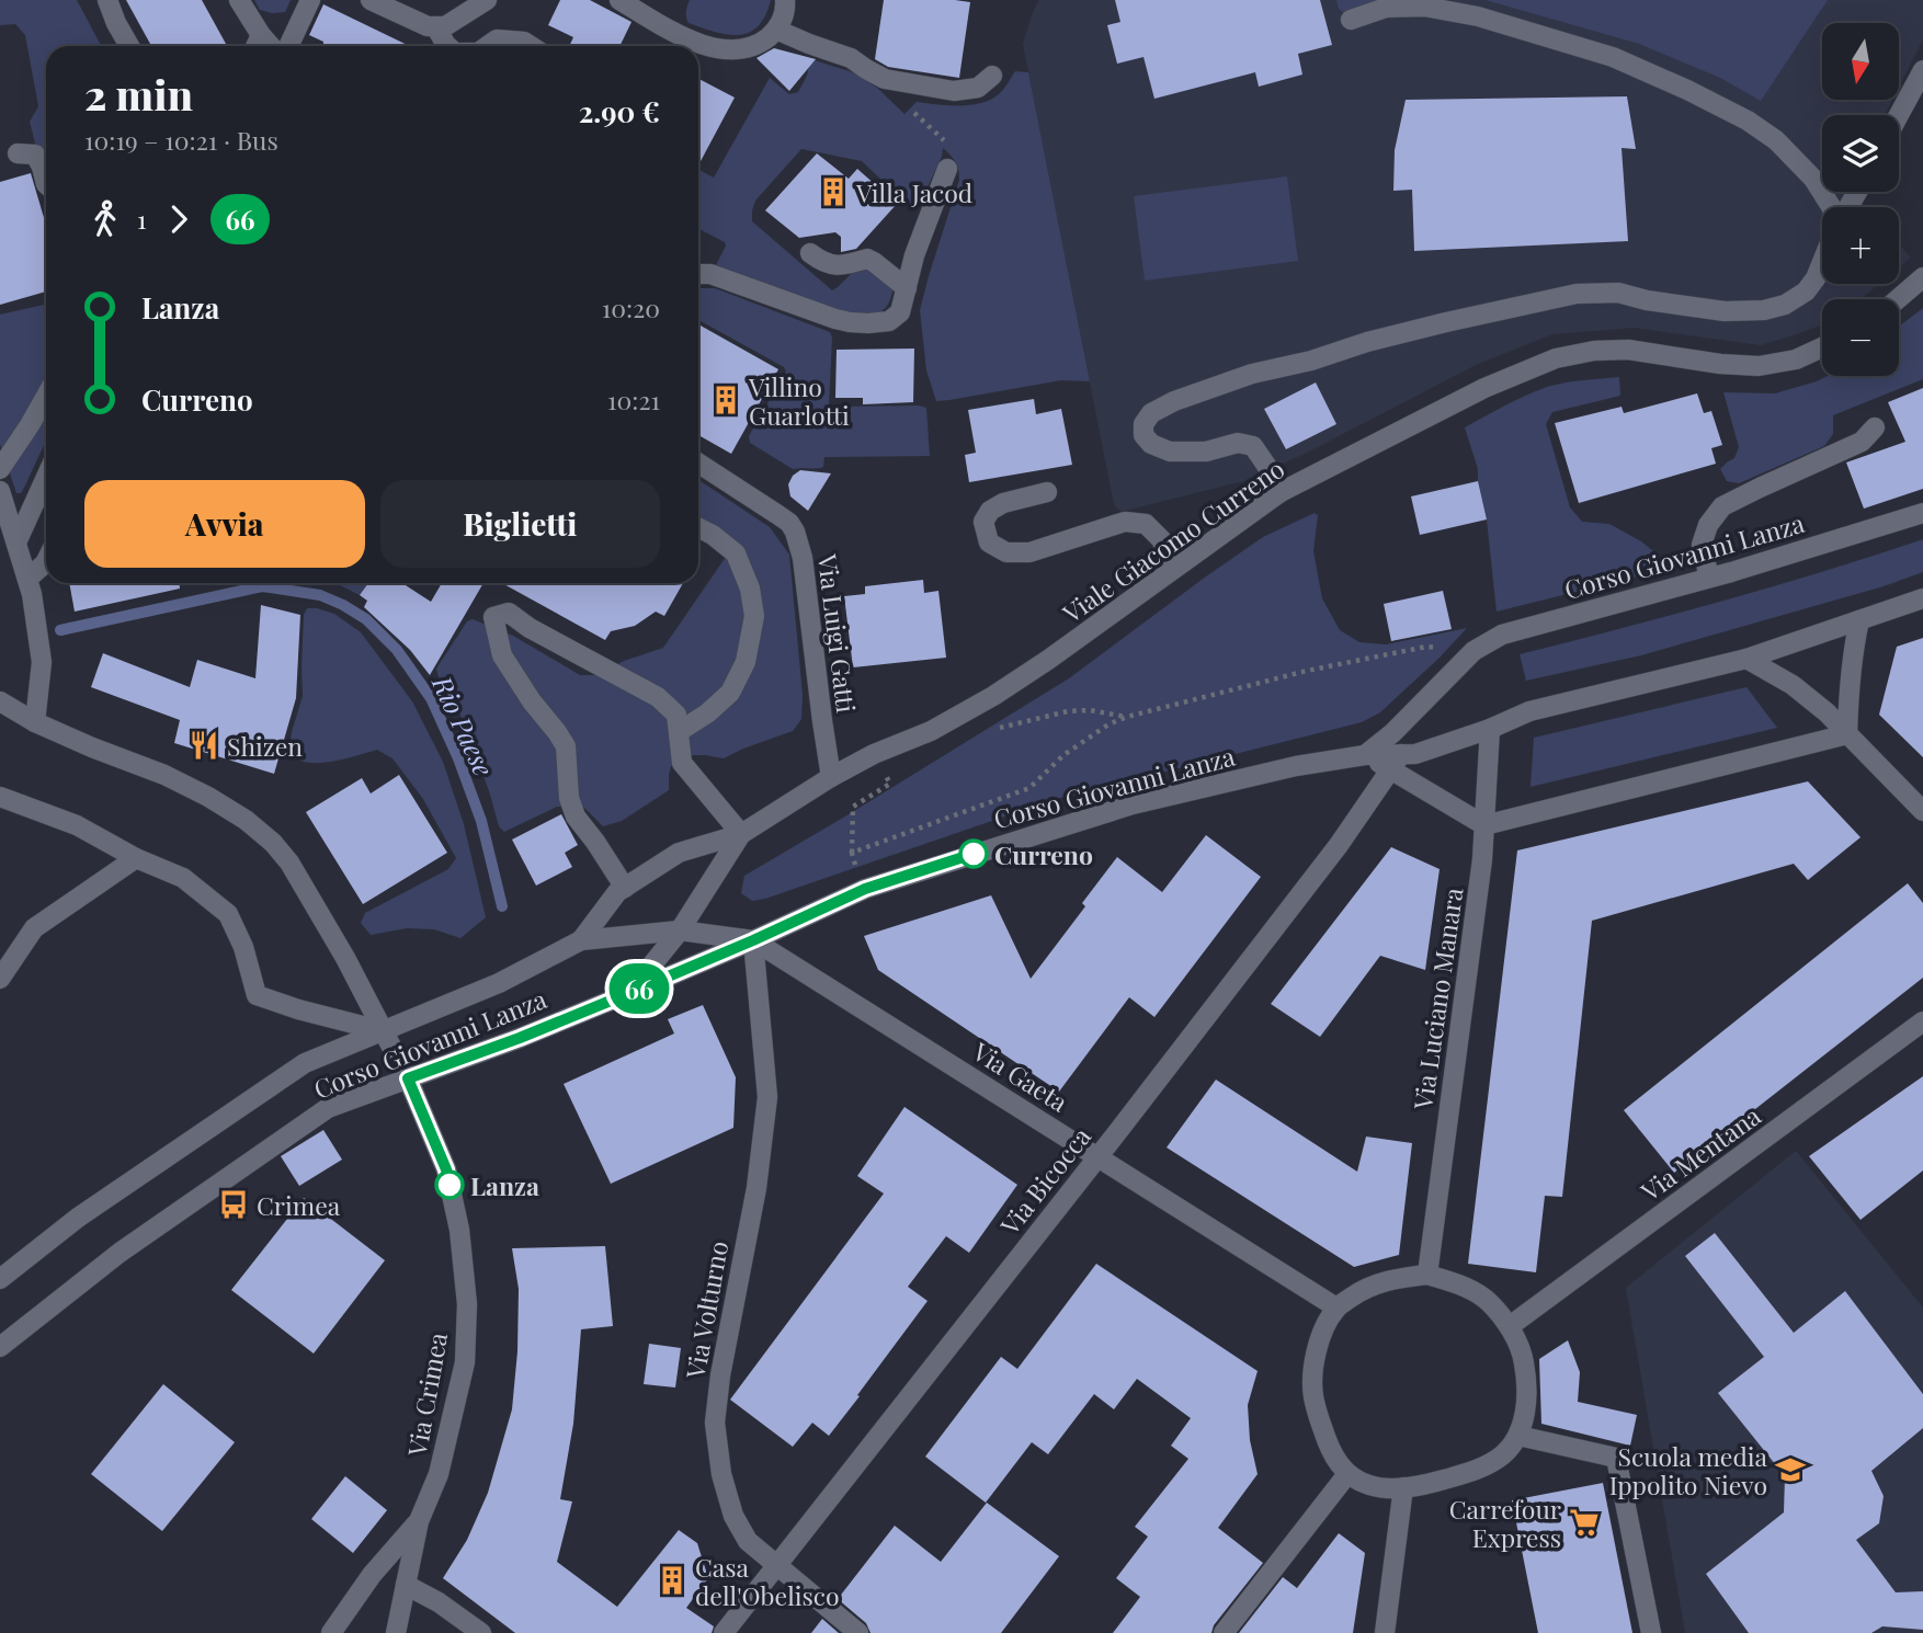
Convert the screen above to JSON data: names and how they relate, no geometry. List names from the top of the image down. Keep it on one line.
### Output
{"streets":{"street":["Viale Giacomo Curreno","Corso Giovanni Lanza","Via Luigi Gatti","Via Luciano Manara","Via Gaeta","Via Mentana","Via Bicocca","Via Volturno","Via Crimea"]},"crossings":[["Viale Giacomo Curreno","Corso Giovanni Lanza"],["Viale Giacomo Curreno","Via Luigi Gatti"],["Corso Giovanni Lanza","Via Luciano Manara"],["Corso Giovanni Lanza","Via Gaeta"],["Corso Giovanni Lanza","Via Bicocca"],["Corso Giovanni Lanza","Via Volturno"],["Corso Giovanni Lanza","Via Crimea"],["Via Luciano Manara","Via Gaeta"],["Via Luciano Manara","Via Mentana"],["Via Gaeta","Via Mentana"],["Via Gaeta","Via Bicocca"],["Via Gaeta","Via Volturno"],["Via Bicocca","Via Volturno"]],"water":["Rio Paese"],"places":{"building":["Villa Jacod","Villino Guarlotti","Casa dell'Obelisco"],"restaurant":["Shizen"],"other":["Curreno","Lanza"],"bus stop":["Crimea"],"school or university":["Scuola media Ippolito Nievo"],"supermarket":["Carrefour Express"]},"lines":["bus line 66"],"north":"bottom","page":{"on_map":"66","map_buttons":["+","−"],"heading":["2 min","10:19 – 10:21 · Bus","2.90 €"],"legs":["1","66"],"list":[{"name":"Lanza","value":"10:20"},{"name":"Curreno","value":"10:21"}],"buttons":["Avvia","Biglietti"]}}
